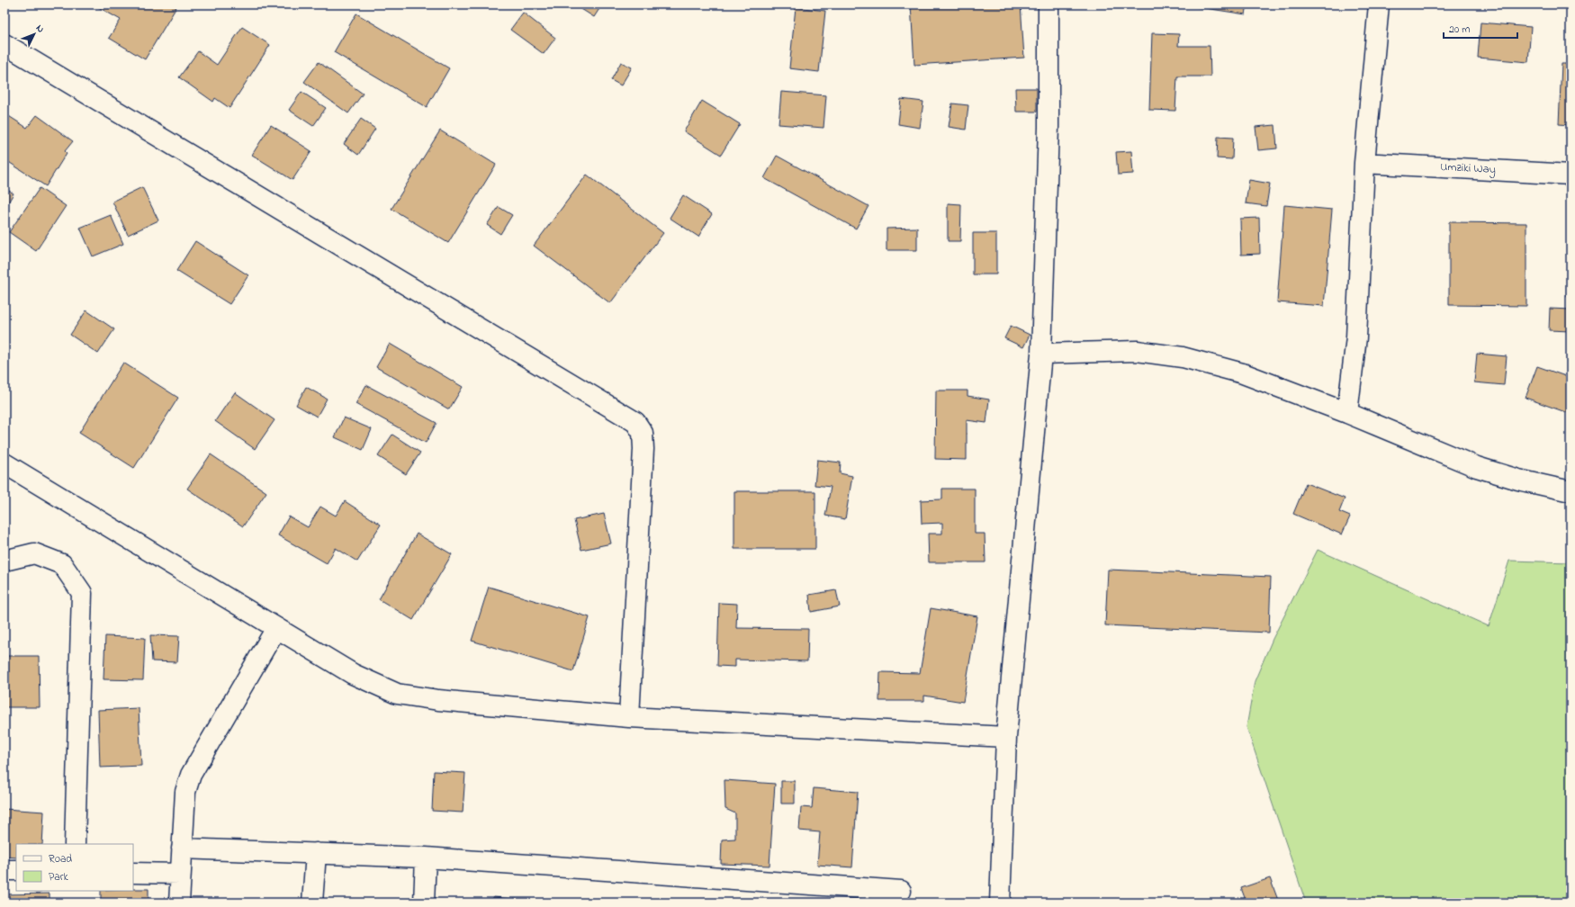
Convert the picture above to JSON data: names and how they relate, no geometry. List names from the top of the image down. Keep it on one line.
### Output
{"streets":{"street":["Umziki Way"]},"legend":["Road","Park"],"scale_bar":"20 m","north":"top right"}
